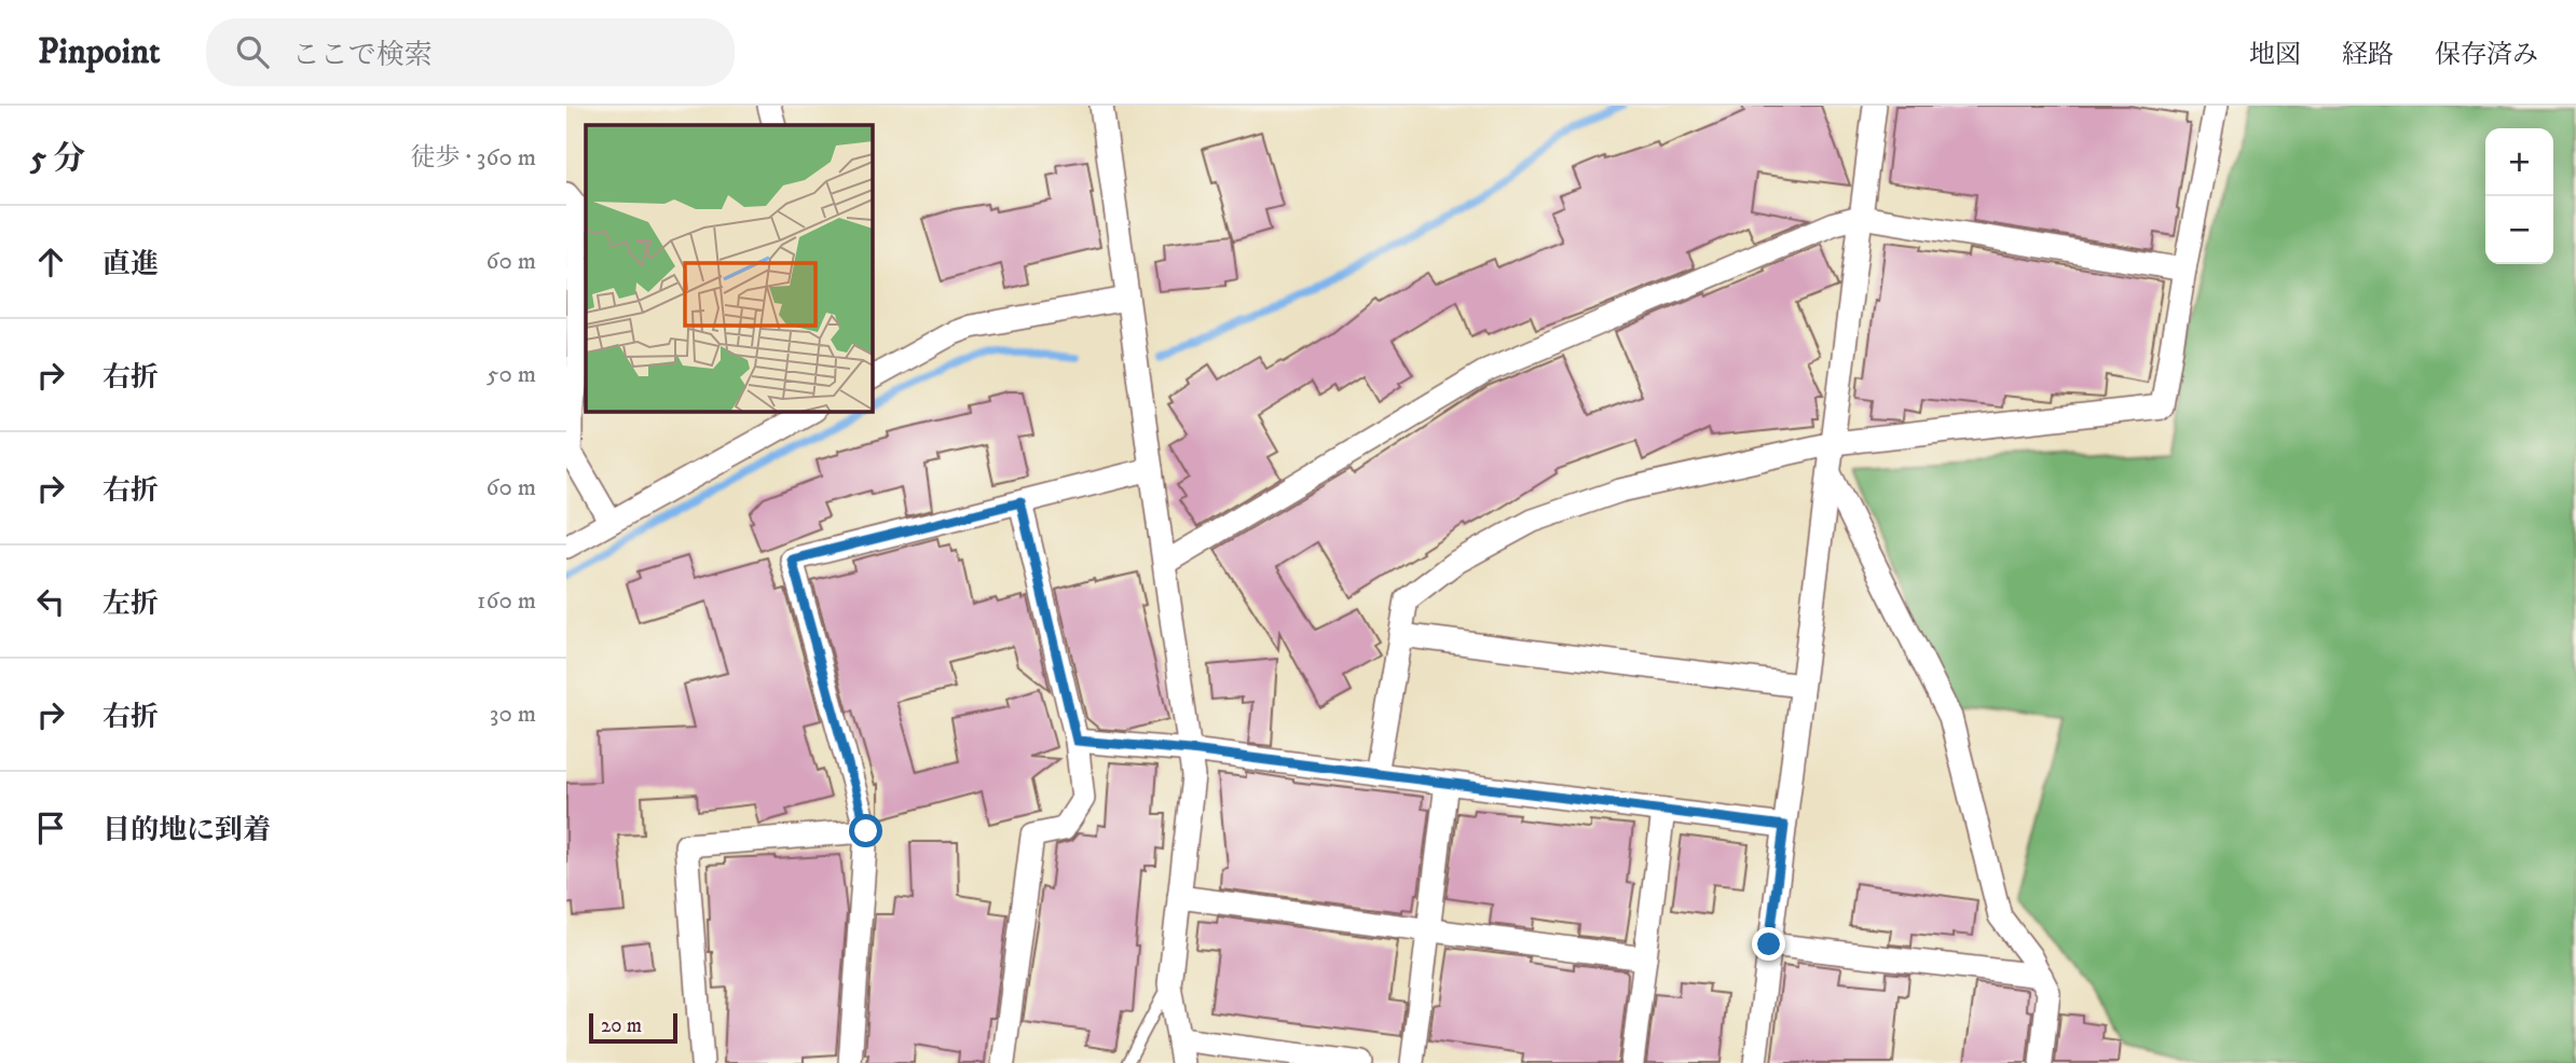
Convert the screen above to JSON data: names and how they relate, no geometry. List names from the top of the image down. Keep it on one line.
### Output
{"scale_bar":"20 m","page":{"header":"Pinpoint","search":"ここで検索","nav":["地図","経路","保存済み"],"heading":["5 分","徒歩 · 360 m"],"map_buttons":["+","−"],"list":[["直進","60 m"],["右折","50 m"],["右折","60 m"],["左折","160 m"],["右折","30 m"],"目的地に到着"],"scale":"20 m"}}
